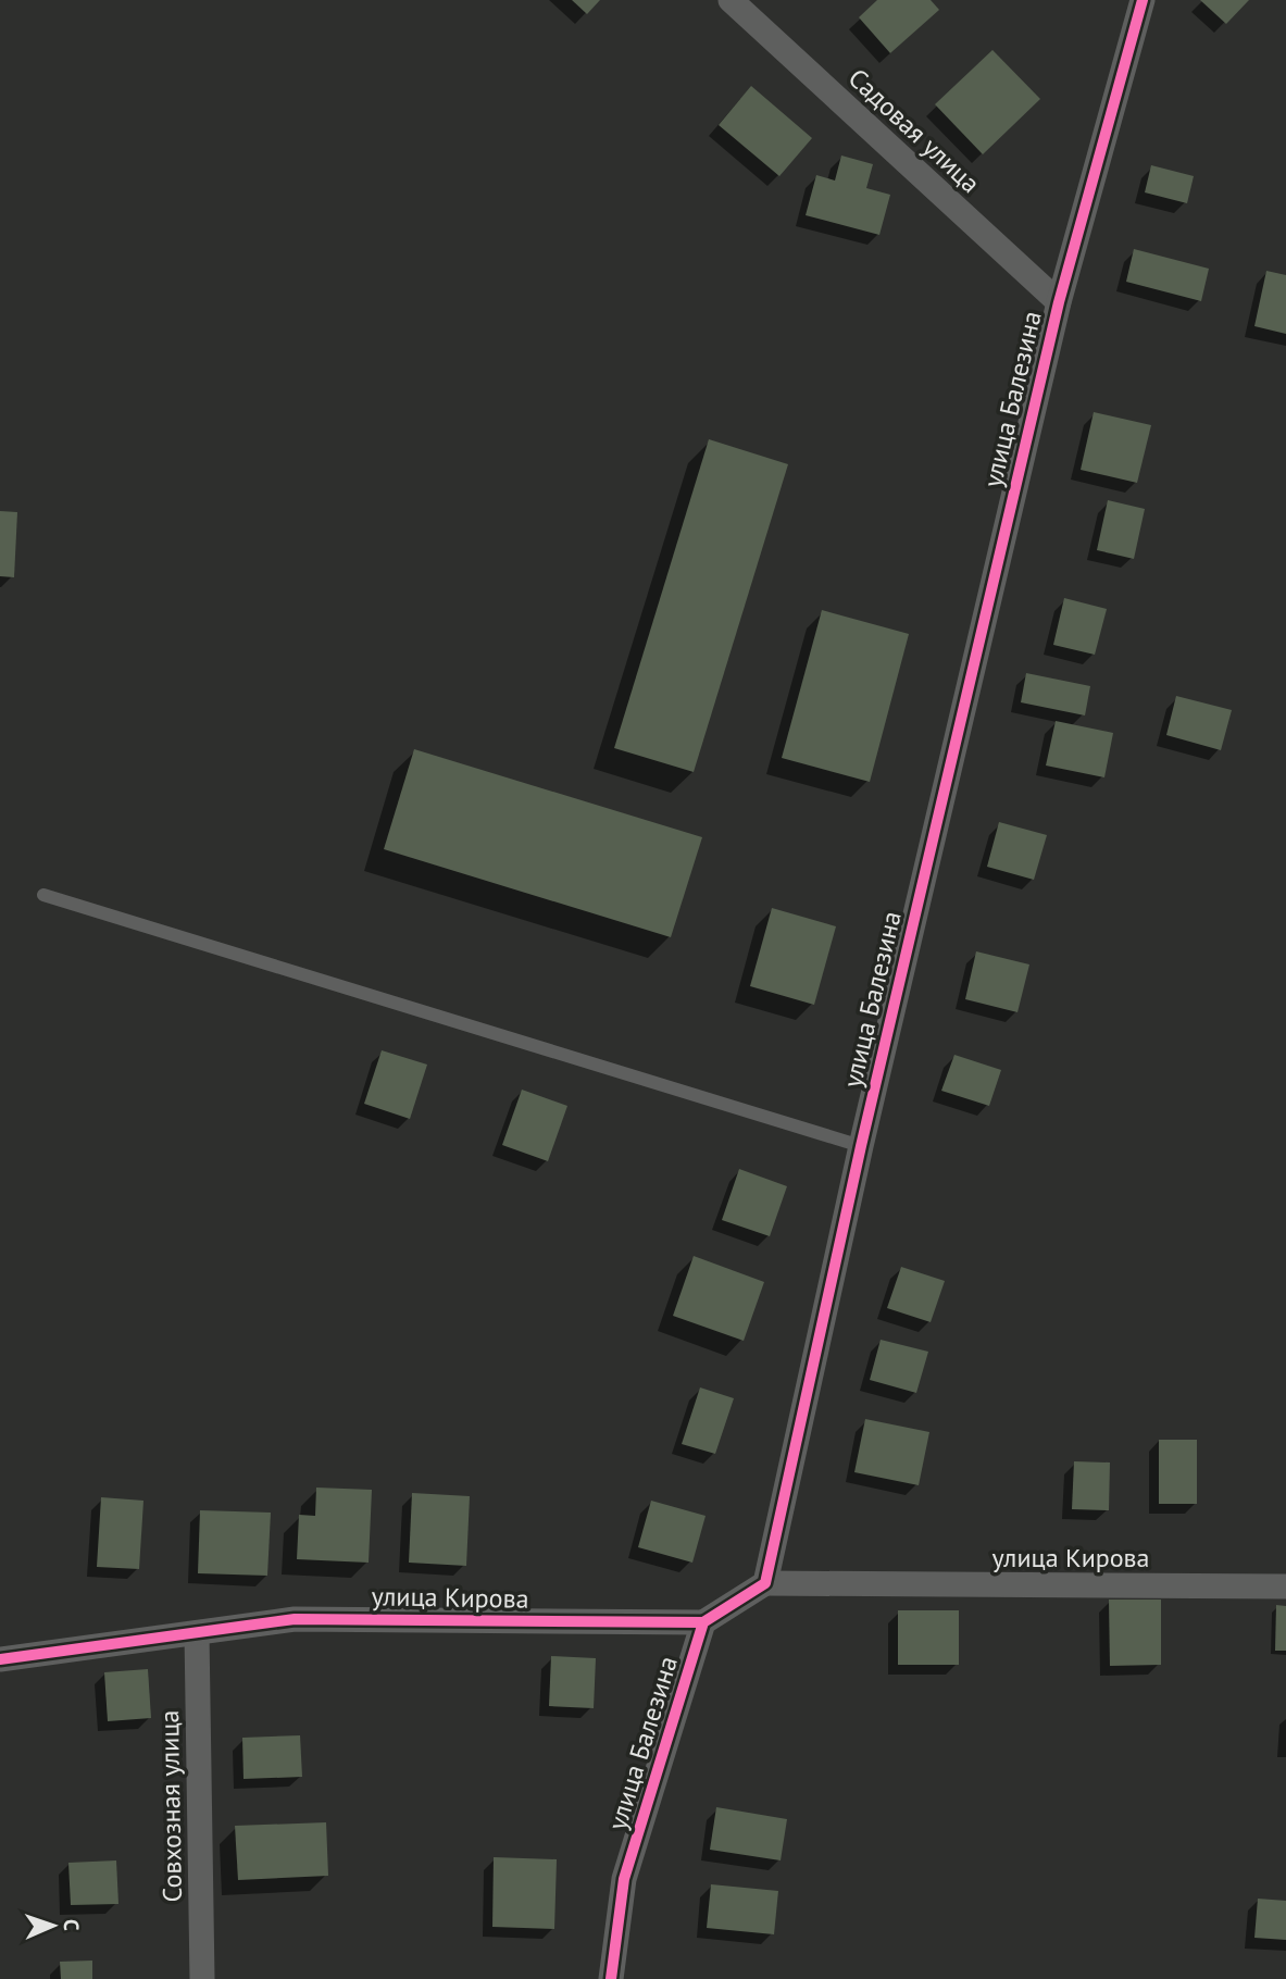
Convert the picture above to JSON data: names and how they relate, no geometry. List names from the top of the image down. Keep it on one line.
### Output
{"streets":{"street":["Садовая улица","улица Балезина","улица Кирова","Совхозная улица"]},"crossings":[["Садовая улица","улица Балезина"],["улица Балезина","улица Кирова"],["улица Кирова","Совхозная улица"]],"north":"right"}
